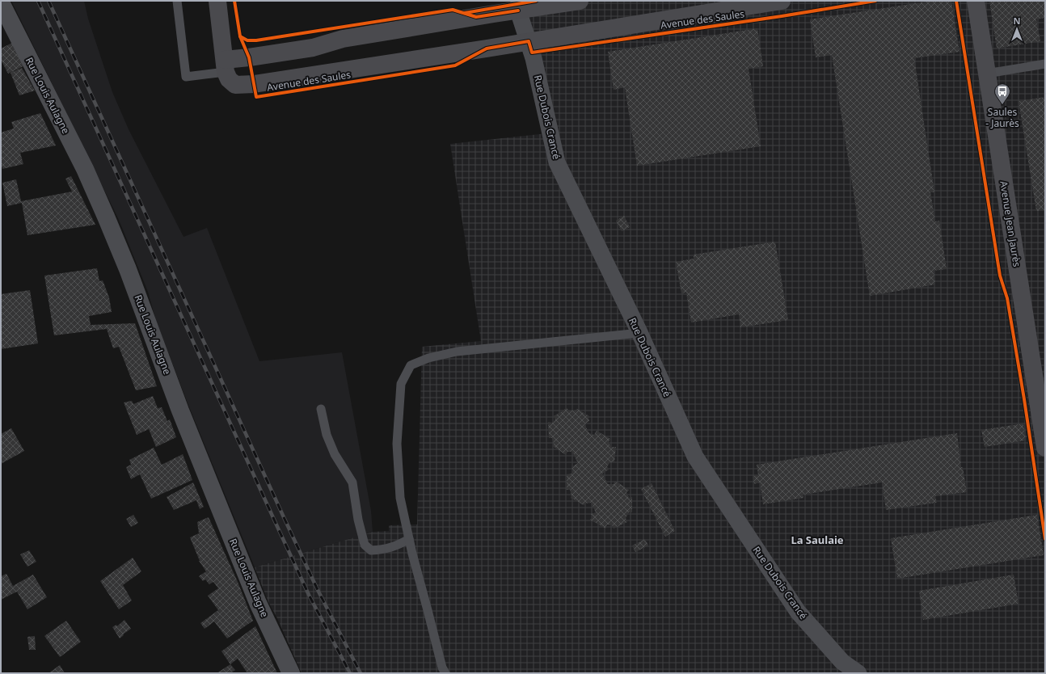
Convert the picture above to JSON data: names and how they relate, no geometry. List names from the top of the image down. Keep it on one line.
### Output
{"streets":{"main road":["Avenue des Saules","Avenue Jean Jaurès"],"street":["Rue Louis Aulagne","Rue Dubois Crancé"]},"crossings":[["Avenue des Saules","Rue Dubois Crancé"]],"districts":["La Saulaie"],"places":{"bus stop":["Saules - Jaurès"]},"north":"top"}
